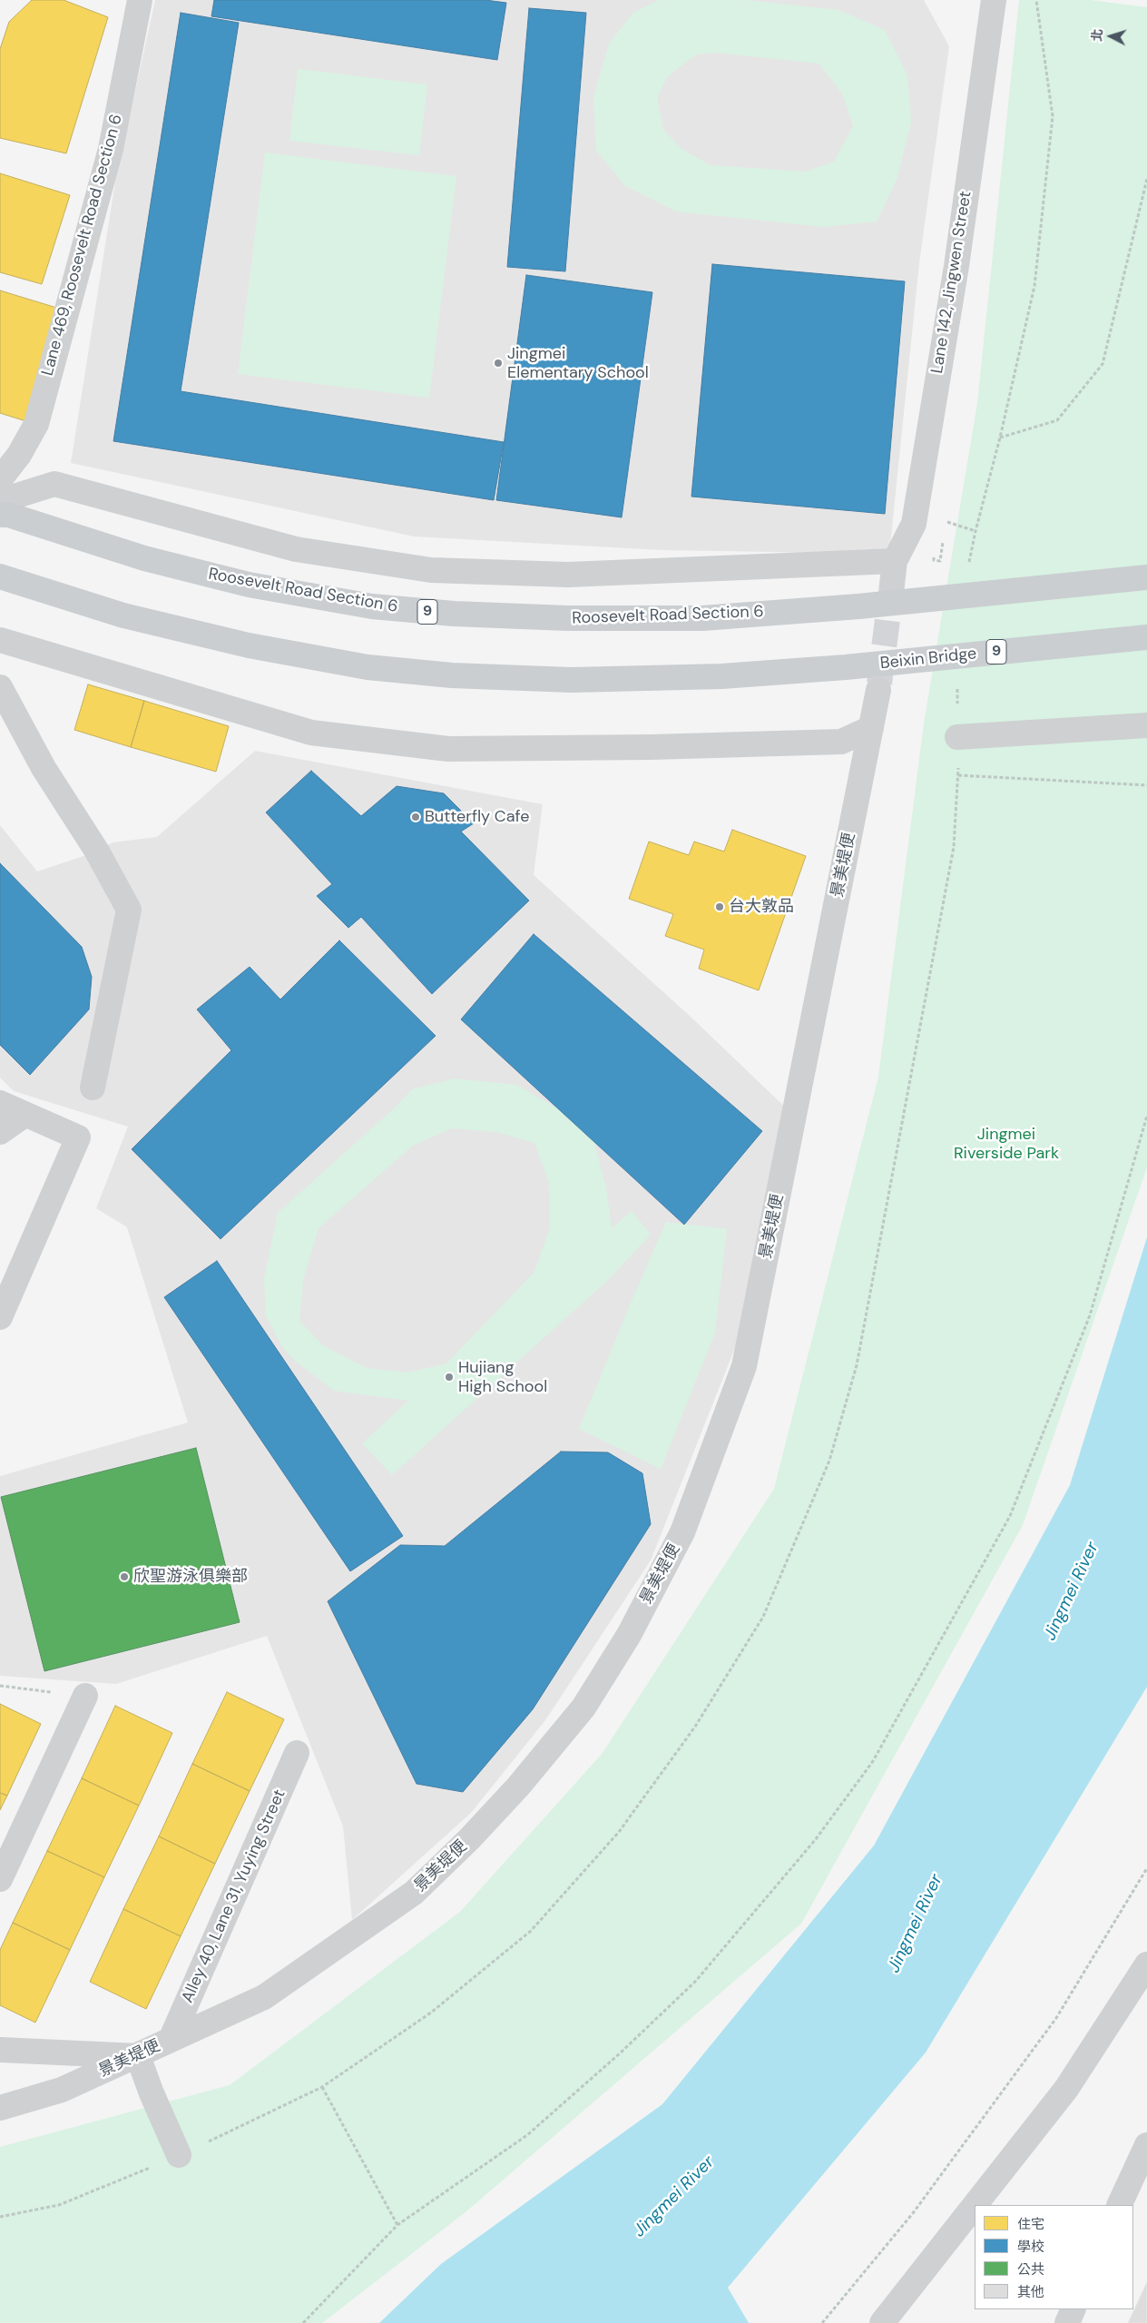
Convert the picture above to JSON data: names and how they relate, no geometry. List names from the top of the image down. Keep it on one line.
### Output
{"streets":{"main road":["Roosevelt Road Section 6","9","Beixin Bridge"],"street":["Lane 469, Roosevelt Road Section 6","Lane 142, Jingwen Street","景美堤便","Alley 40, Lane 31, Yuying Street"]},"crossings":[["Lane 142, Jingwen Street","Roosevelt Road Section 6"],["景美堤便","Alley 40, Lane 31, Yuying Street"]],"water":["Jingmei River"],"parks":["Jingmei Riverside Park"],"places":["Jingmei Elementary School","Butterfly Cafe","台大敦品","Hujiang High School","欣聖游泳俱樂部"],"legend":["住宅","學校","公共","其他"],"north":"left"}
